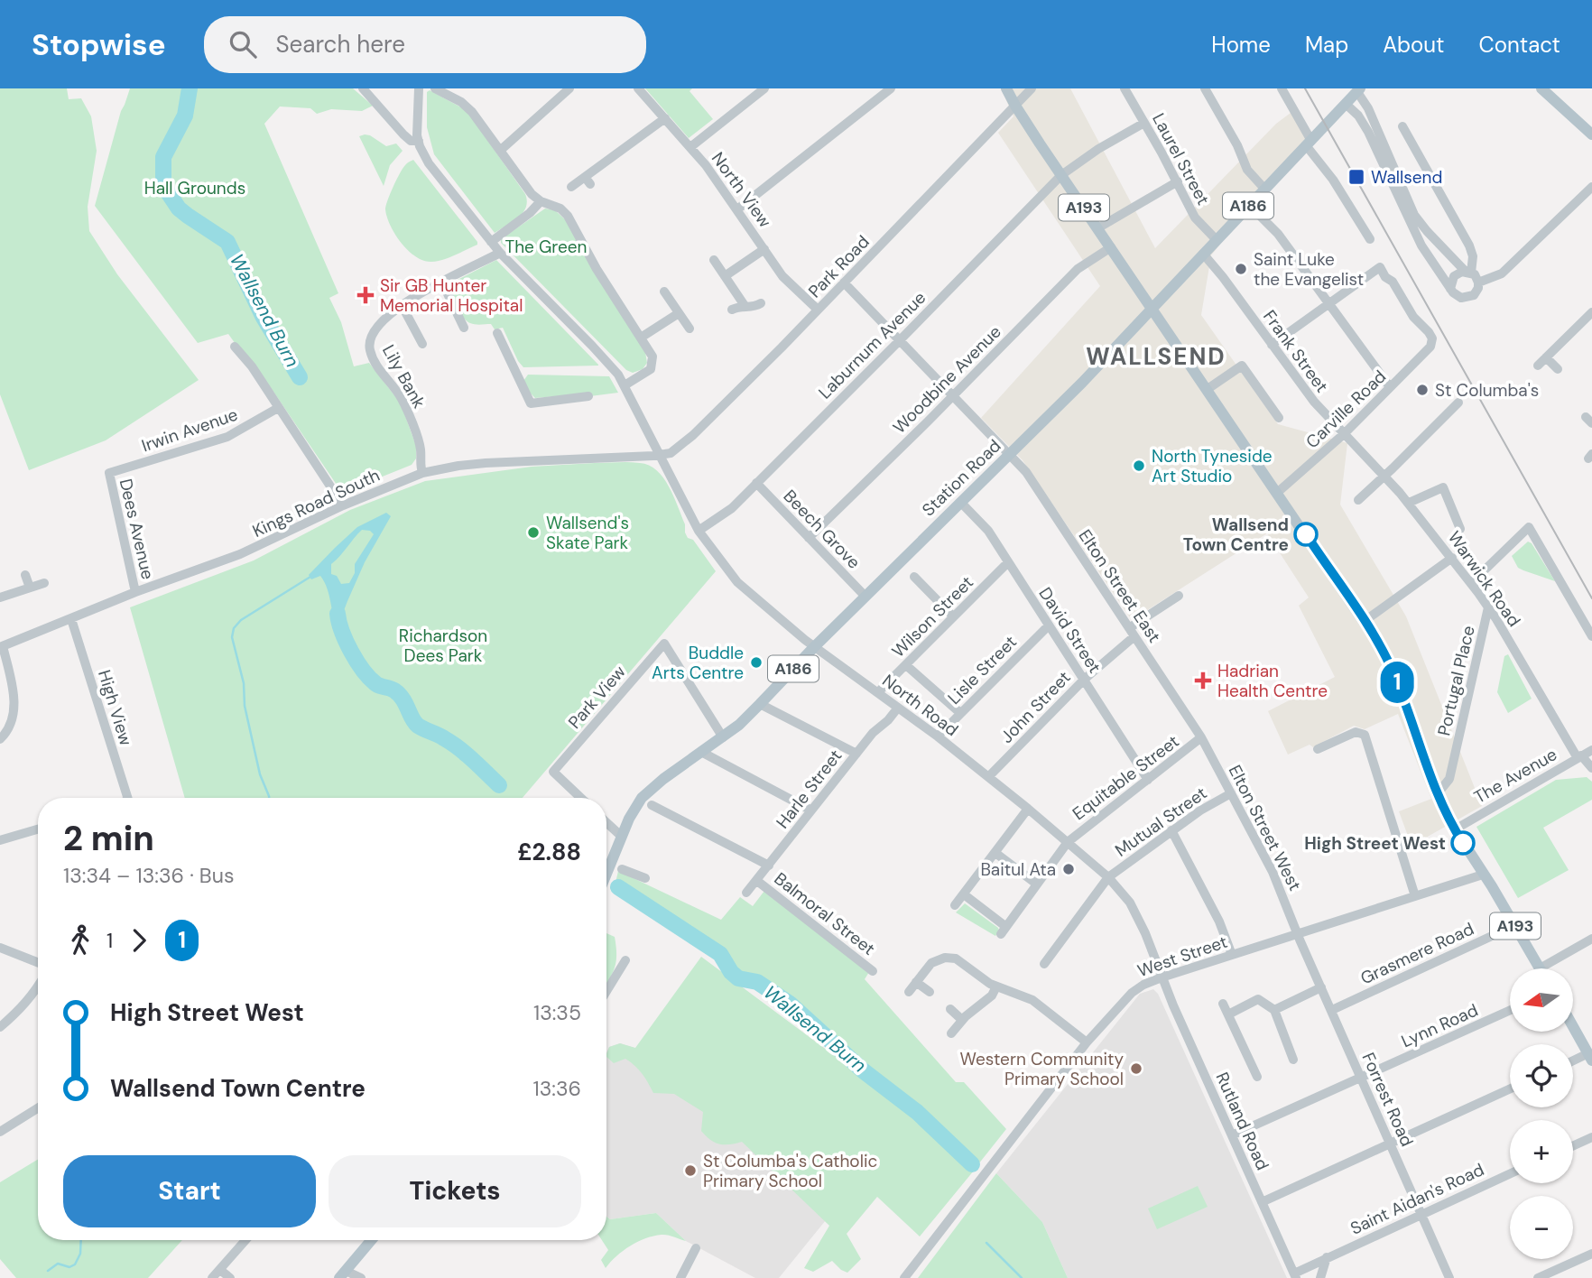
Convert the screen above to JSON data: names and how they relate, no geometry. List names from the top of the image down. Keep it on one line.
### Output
{"streets":{"main road":["A186","A193","Station Road"],"street":["Laurel Street","North View","Park Road","Laburnum Avenue","Frank Street","Lily Bank","Woodbine Avenue","Carville Road","Irwin Avenue","Kings Road South","Dees Avenue","Beech Grove","Warwick Road","Elton Street East","Wilson Street","David Street","Lisle Street","Portugal Place","Park View","North Road","John Street","High View","The Avenue","Equitable Street","Harle Street","Mutual Street","Elton Street West","Balmoral Street","Grasmere Road","West Street","Lynn Road","Forrest Road","Rutland Road","Saint Aidan's Road"]},"crossings":[["Laurel Street","Laburnum Avenue"],["Laurel Street","Station Road"],["North View","Park Road"],["A193","Park Road"],["A193","Laburnum Avenue"],["A193","Woodbine Avenue"],["A193","Carville Road"],["A193","Station Road"],["A193","Portugal Place"],["A193","The Avenue"],["A193","Grasmere Road"],["A193","West Street"],["Park Road","Kings Road South"],["Park Road","Elton Street East"],["Park Road","North Road"],["Laburnum Avenue","Beech Grove"],["Laburnum Avenue","Elton Street East"],["Laburnum Avenue","North Road"],["Frank Street","Carville Road"],["Frank Street","Station Road"],["Frank Street","Warwick Road"],["Lily Bank","Kings Road South"],["Woodbine Avenue","Beech Grove"],["Woodbine Avenue","Elton Street East"],["Carville Road","Warwick Road"],["Irwin Avenue","Dees Avenue"],["Station Road","Beech Grove"],["Station Road","Elton Street East"],["Station Road","David Street"],["Station Road","Park View"],["Station Road","North Road"],["Kings Road South","Dees Avenue"],["Kings Road South","North Road"],["Kings Road South","High View"],["Warwick Road","Portugal Place"],["Warwick Road","The Avenue"],["Elton Street East","John Street"],["Elton Street East","Equitable Street"],["Elton Street East","Elton Street West"],["Wilson Street","David Street"],["Wilson Street","North Road"],["David Street","Lisle Street"],["David Street","John Street"],["David Street","Equitable Street"],["Lisle Street","North Road"],["North Road","John Street"],["North Road","Equitable Street"],["North Road","Harle Street"],["North Road","Mutual Street"],["North Road","West Street"],["North Road","Rutland Road"],["Equitable Street","Elton Street West"],["Harle Street","Balmoral Street"],["Mutual Street","Elton Street West"],["Elton Street West","West Street"],["Elton Street West","Forrest Road"],["Grasmere Road","Forrest Road"],["West Street","Forrest Road"],["West Street","Rutland Road"],["Lynn Road","Forrest Road"],["Lynn Road","Rutland Road"],["Forrest Road","Saint Aidan's Road"],["Rutland Road","Saint Aidan's Road"]],"districts":["WALLSEND"],"water":["Wallsend Burn"],"parks":["Hall Grounds","The Green","Richardson Dees Park"],"places":{"transit":["Wallsend"],"other":["Saint Luke the Evangelist","St Columba's","North Tyneside Art Studio","Wallsend's Skate Park","Wallsend Town Centre","Buddle Arts Centre","High Street West","Baitul Ata","Western Community Primary School","St Columba's Catholic Primary School"],"health":["Sir GB Hunter Memorial Hospital","Hadrian Health Centre"]},"lines":["bus line 1"],"north":"left","page":{"header":"Stopwise","search":"Search here","nav":["Home","Map","About","Contact"],"on_map":"1","heading":["2 min","13:34 – 13:36 · Bus","£2.88"],"legs":["1","1"],"map_buttons":["+","−"],"list":[{"name":"High Street West","value":"13:35"},{"name":"Wallsend Town Centre","value":"13:36"}],"buttons":["Start","Tickets"]}}
